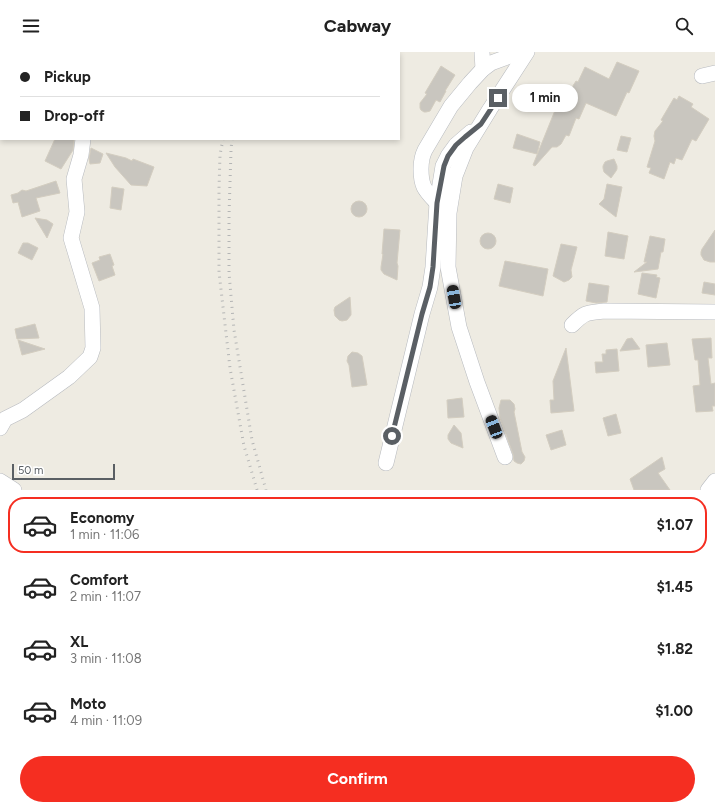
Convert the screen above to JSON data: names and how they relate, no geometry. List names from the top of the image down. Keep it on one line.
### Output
{"scale_bar":"50 m","page":{"header":"Cabway","banner":["Pickup","Drop-off"],"bubble":"1 min","scale":"50 m","list":[{"name":"Economy","note":"1 min · 11:06","value":"$1.07"},{"name":"Comfort","note":"2 min · 11:07","value":"$1.45"},{"name":"XL","note":"3 min · 11:08","value":"$1.82"},{"name":"Moto","note":"4 min · 11:09","value":"$1.00"}],"buttons":"Confirm"}}
